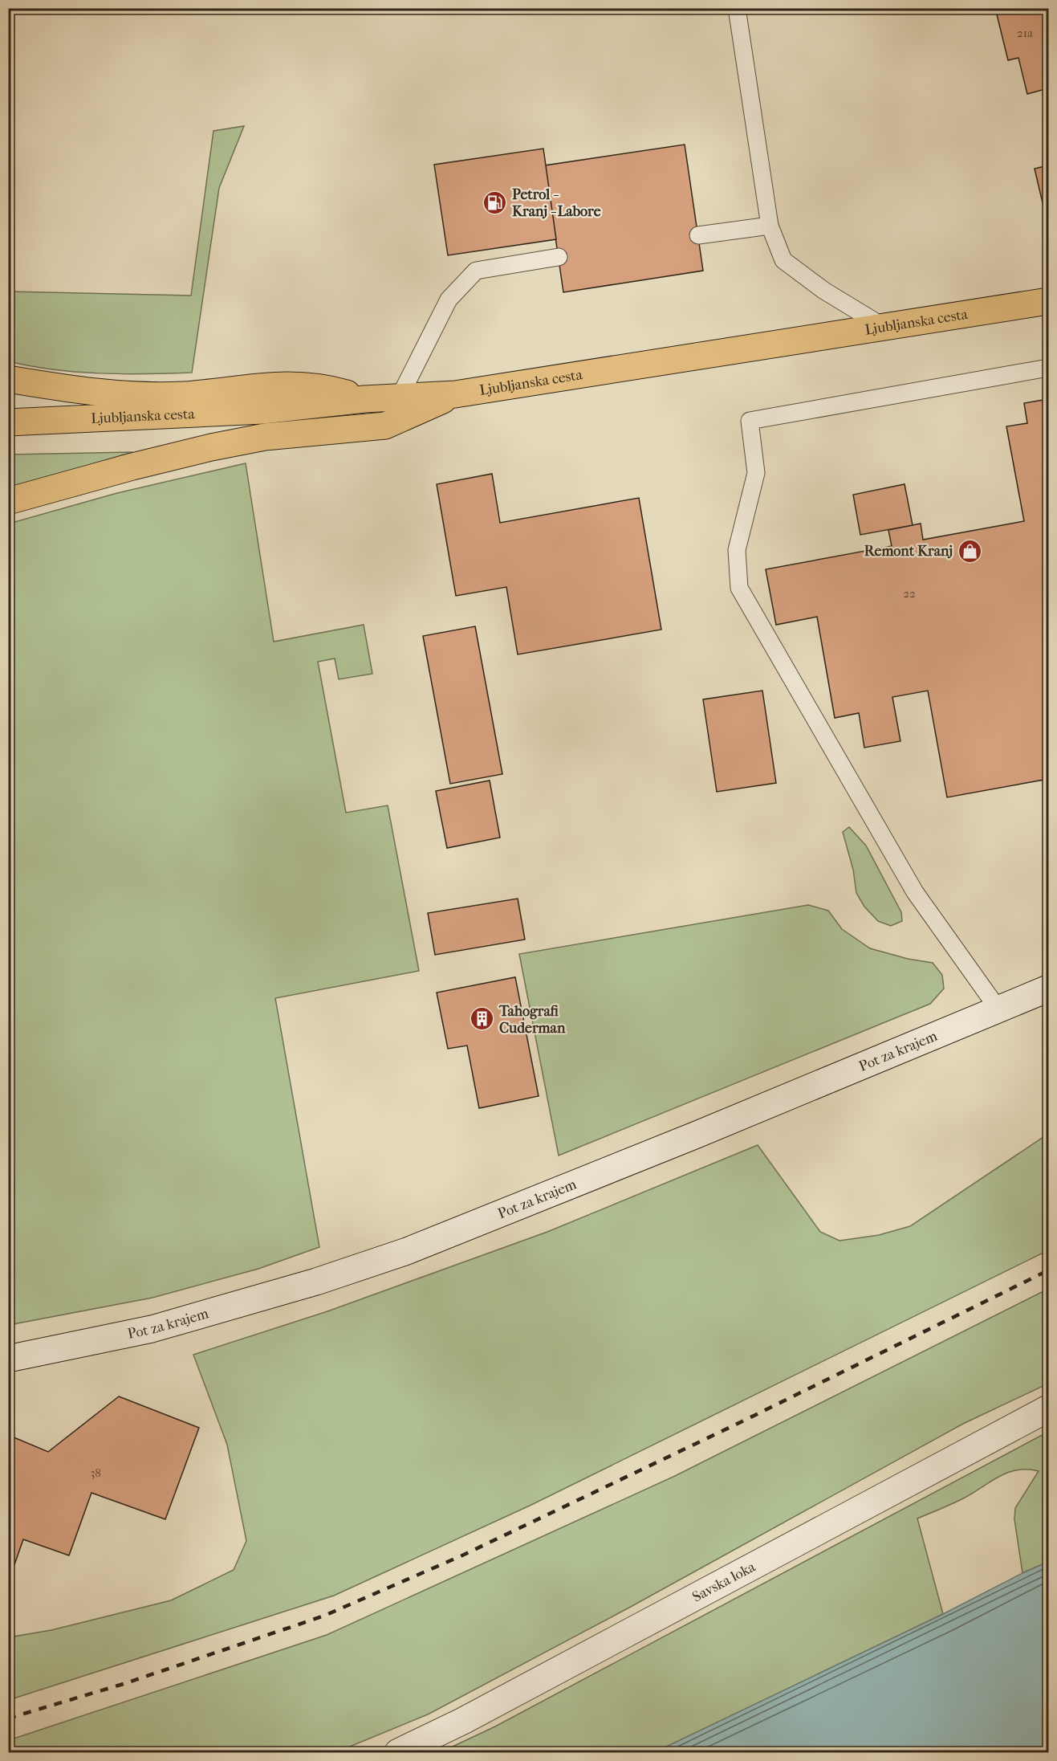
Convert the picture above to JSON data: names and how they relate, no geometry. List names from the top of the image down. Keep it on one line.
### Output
{"streets":{"main road":["Ljubljanska cesta"],"street":["Pot za krajem","Savska loka"]},"places":{"fuel station":["Petrol - Kranj - Labore"],"shop":["Remont Kranj"],"building":["Tahografi Cuderman"]},"house_numbers":["21a","22","38"]}
